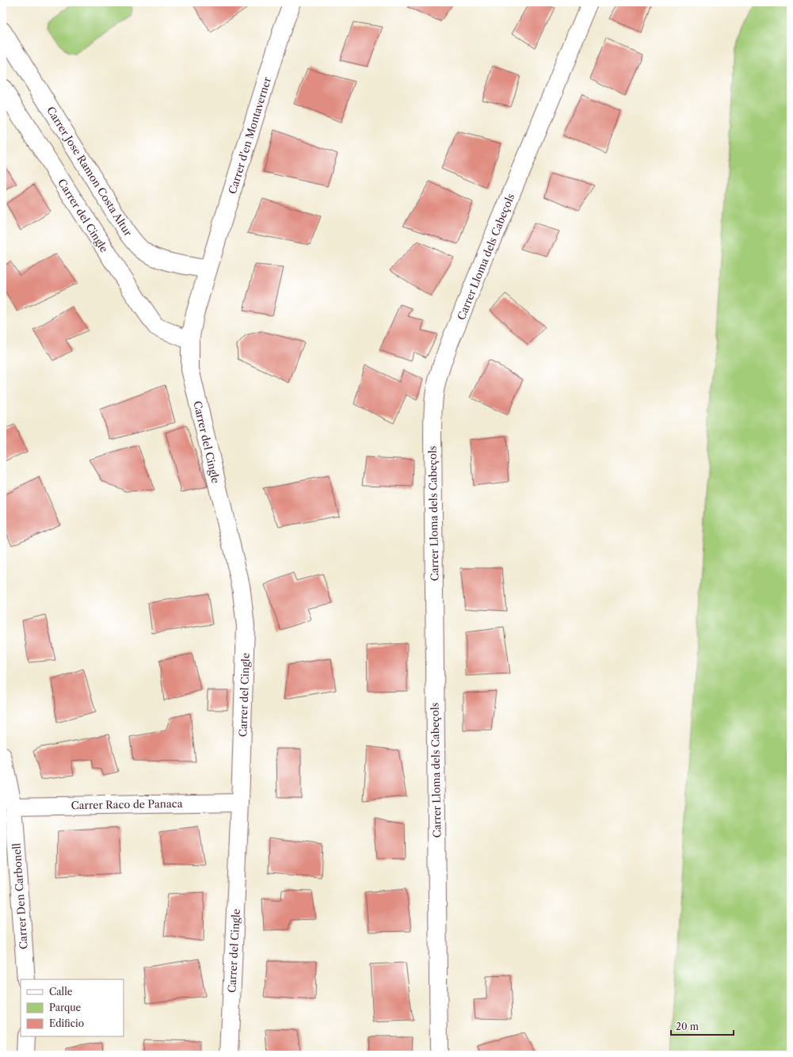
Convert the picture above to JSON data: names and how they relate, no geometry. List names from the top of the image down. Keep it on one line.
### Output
{"streets":{"street":["Carrer d'en Montaverner","Carrer Jose Ramon Costa Altur","Carrer del Cingle","Carrer Lloma dels Cabeçols","Carrer Raco de Panaca","Carrer Den Carbonell"]},"crossings":[["Carrer d'en Montaverner","Carrer Jose Ramon Costa Altur"],["Carrer d'en Montaverner","Carrer del Cingle"],["Carrer Jose Ramon Costa Altur","Carrer del Cingle"],["Carrer del Cingle","Carrer Raco de Panaca"],["Carrer Raco de Panaca","Carrer Den Carbonell"]],"legend":["Calle","Parque","Edificio"],"scale_bar":"20 m"}
